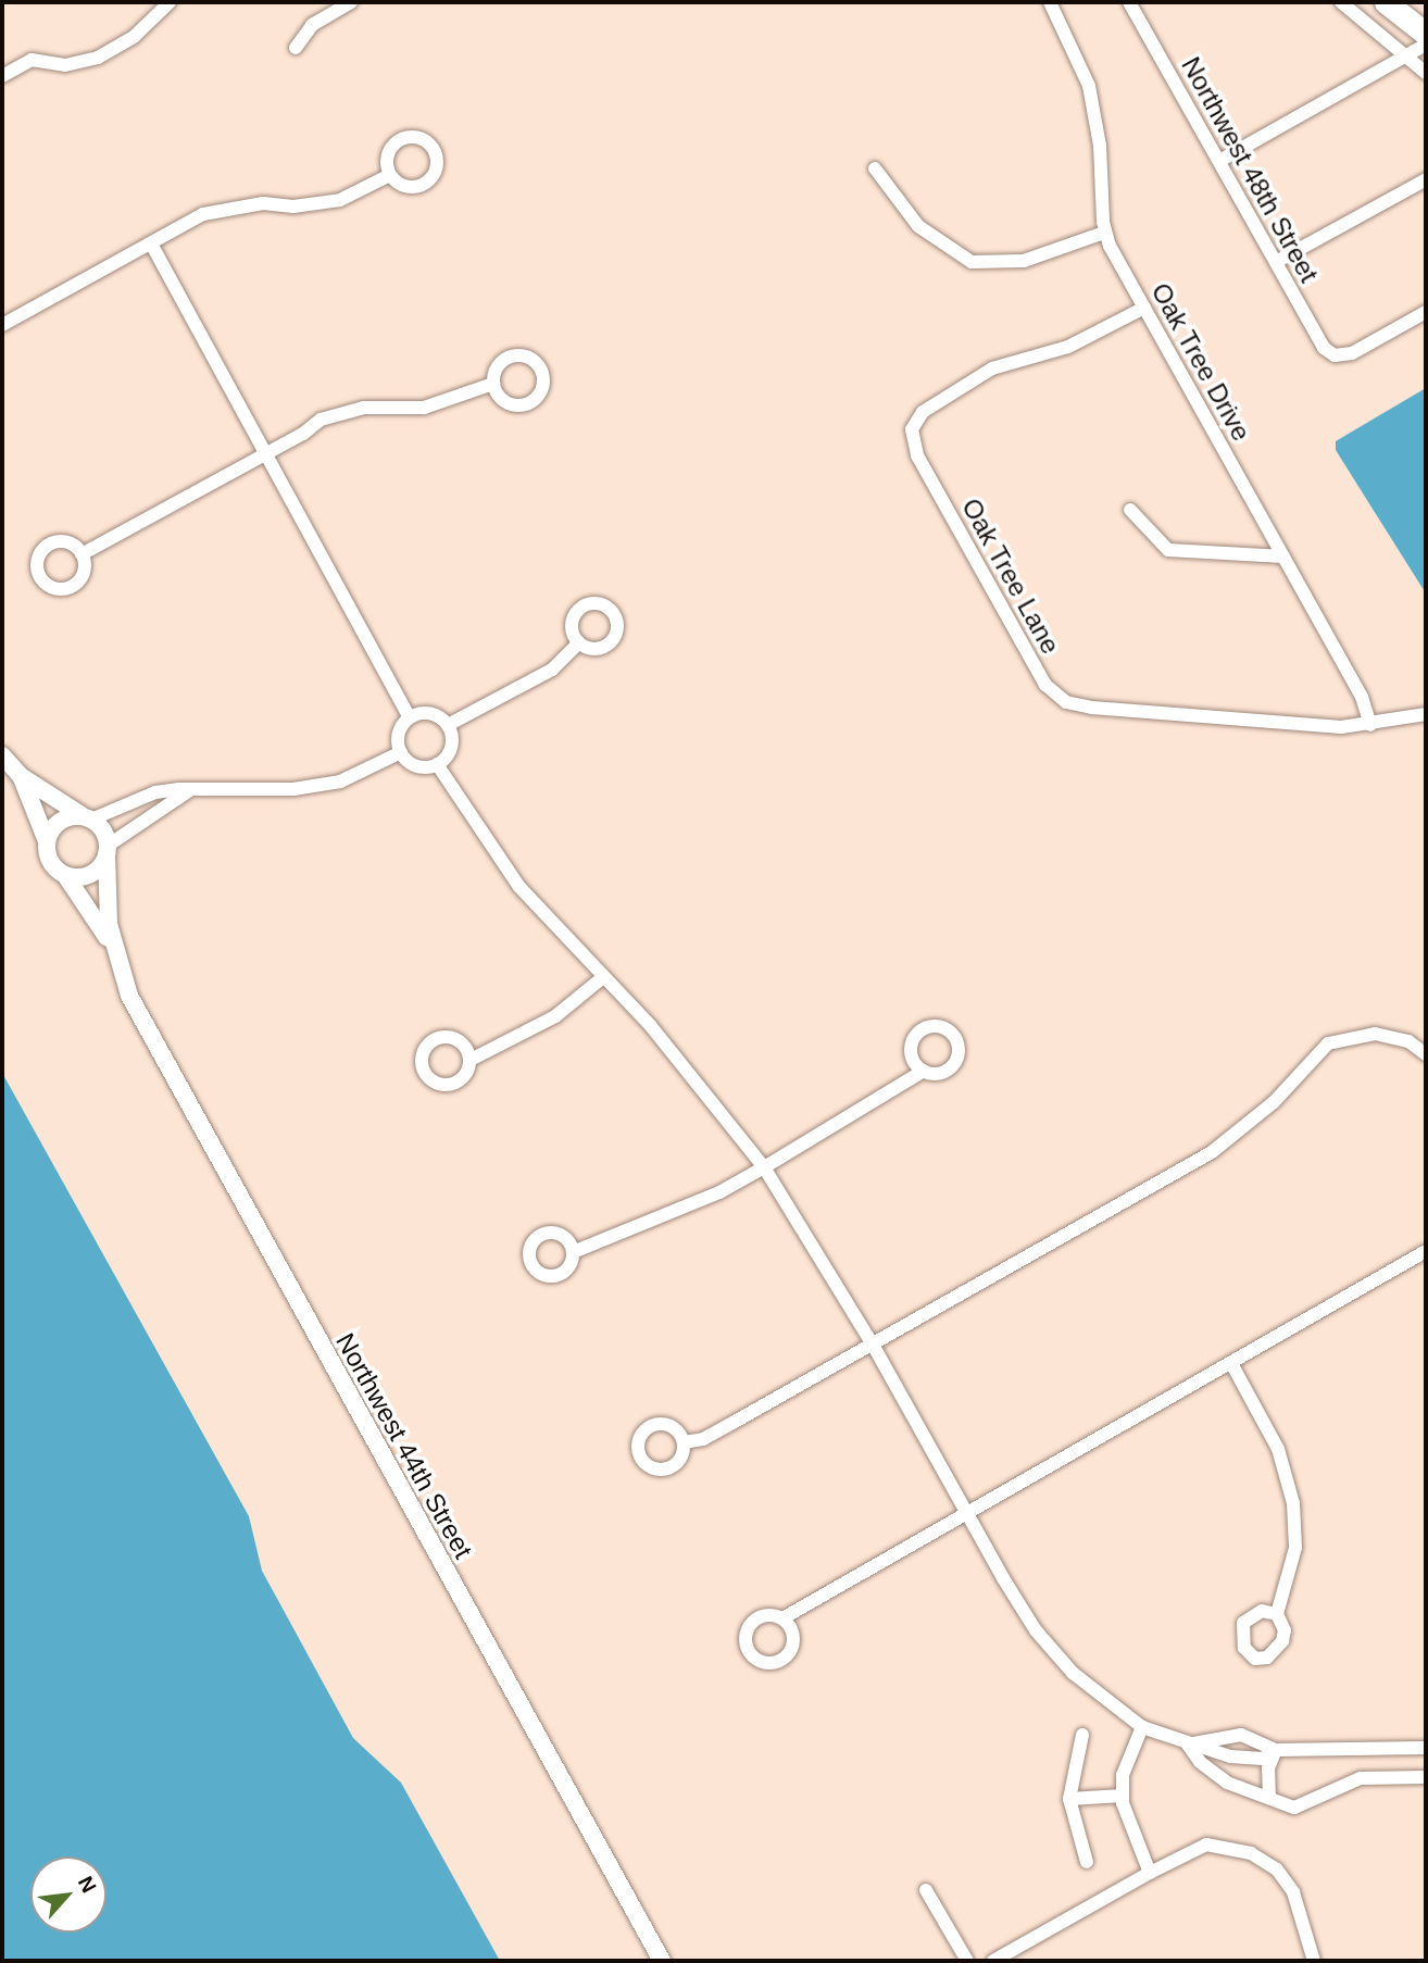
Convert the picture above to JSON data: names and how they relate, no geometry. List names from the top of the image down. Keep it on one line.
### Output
{"streets":{"street":["Northwest 48th Street","Oak Tree Drive","Oak Tree Lane","Northwest 44th Street"]},"crossings":[["Oak Tree Drive","Oak Tree Lane"]],"north":"top right"}
